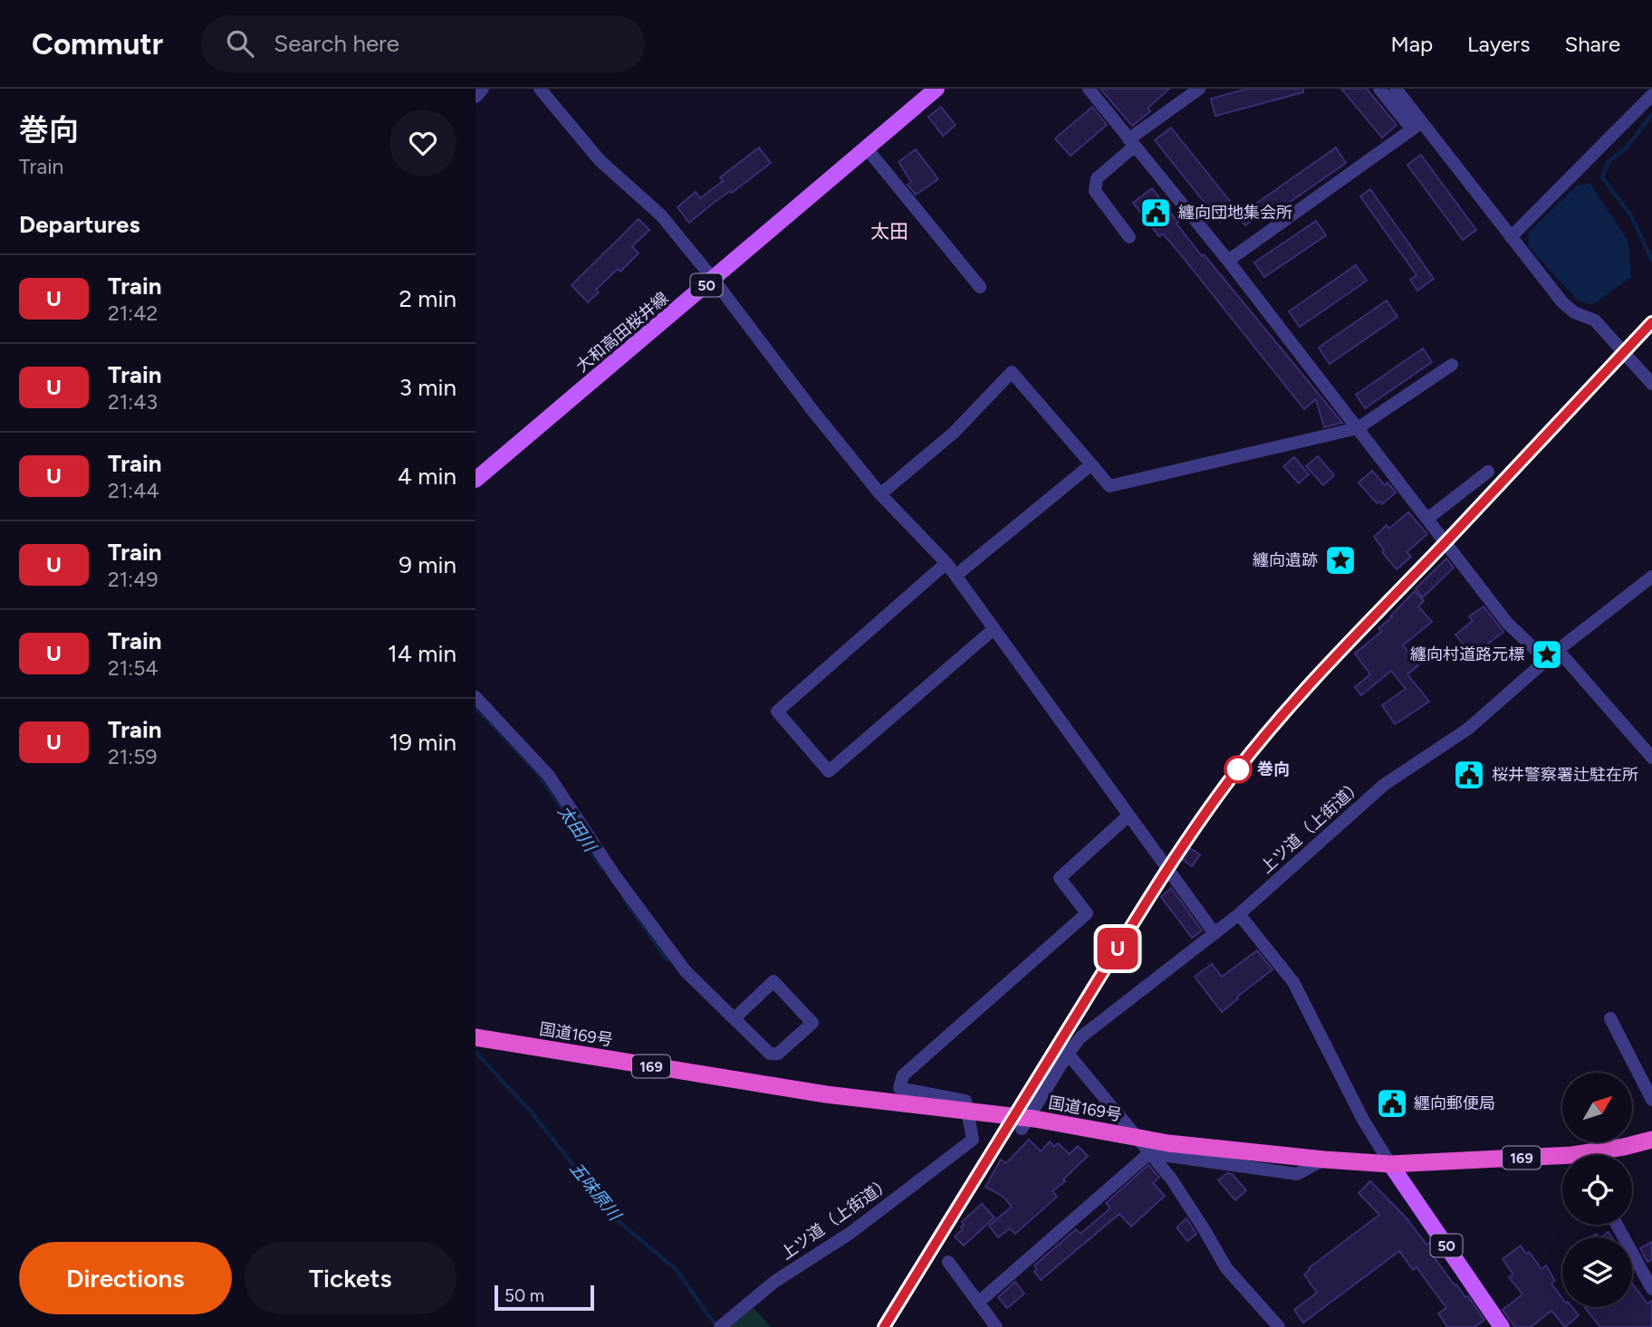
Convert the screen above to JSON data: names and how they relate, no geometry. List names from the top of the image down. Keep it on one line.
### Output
{"streets":{"highway":["国道169号","169"],"main road":["50","大和高田桜井線"],"street":["上ツ道（上街道）"]},"crossings":[["50","国道169号"]],"districts":["太田"],"water":["太田川","五味原川"],"places":{"public building":["纏向団地集会所","桜井警察署辻駐在所","纒向郵便局"],"place":["纏向遺跡","纏向村道路元標"],"other":["巻向"]},"scale_bar":"50 m","north":"top right","page":{"header":"Commutr","search":"Search here","nav":["Map","Layers","Share"],"heading":[["巻向","Train"],"Departures"],"on_map":"U","list":[{"mark":"U","name":"Train","note":"21:42","value":"2 min"},{"mark":"U","name":"Train","note":"21:43","value":"3 min"},{"mark":"U","name":"Train","note":"21:44","value":"4 min"},{"mark":"U","name":"Train","note":"21:49","value":"9 min"},{"mark":"U","name":"Train","note":"21:54","value":"14 min"},{"mark":"U","name":"Train","note":"21:59","value":"19 min"}],"buttons":["Directions","Tickets"],"scale":"50 m"}}
